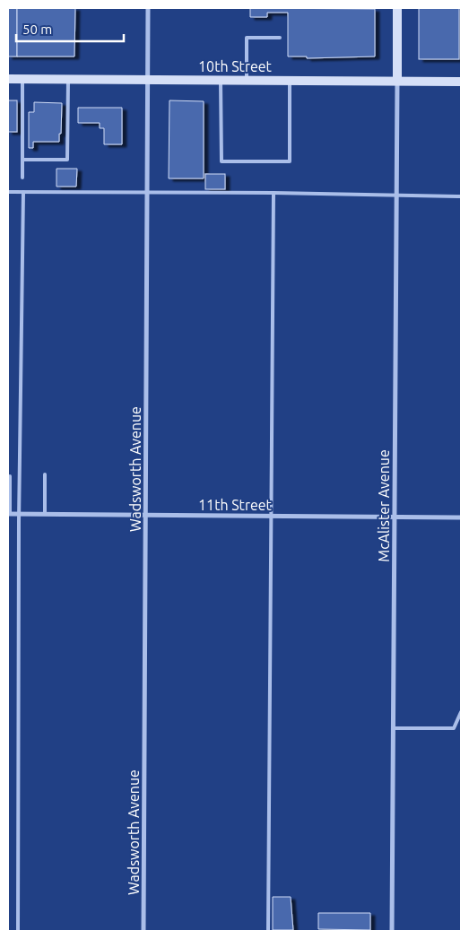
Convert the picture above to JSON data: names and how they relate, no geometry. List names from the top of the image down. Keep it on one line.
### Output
{"streets":{"street":["10th Street","Wadsworth Avenue","11th Street","McAlister Avenue"]},"crossings":[["10th Street","Wadsworth Avenue"],["10th Street","McAlister Avenue"],["Wadsworth Avenue","11th Street"],["11th Street","McAlister Avenue"]],"scale_bar":"50 m"}
